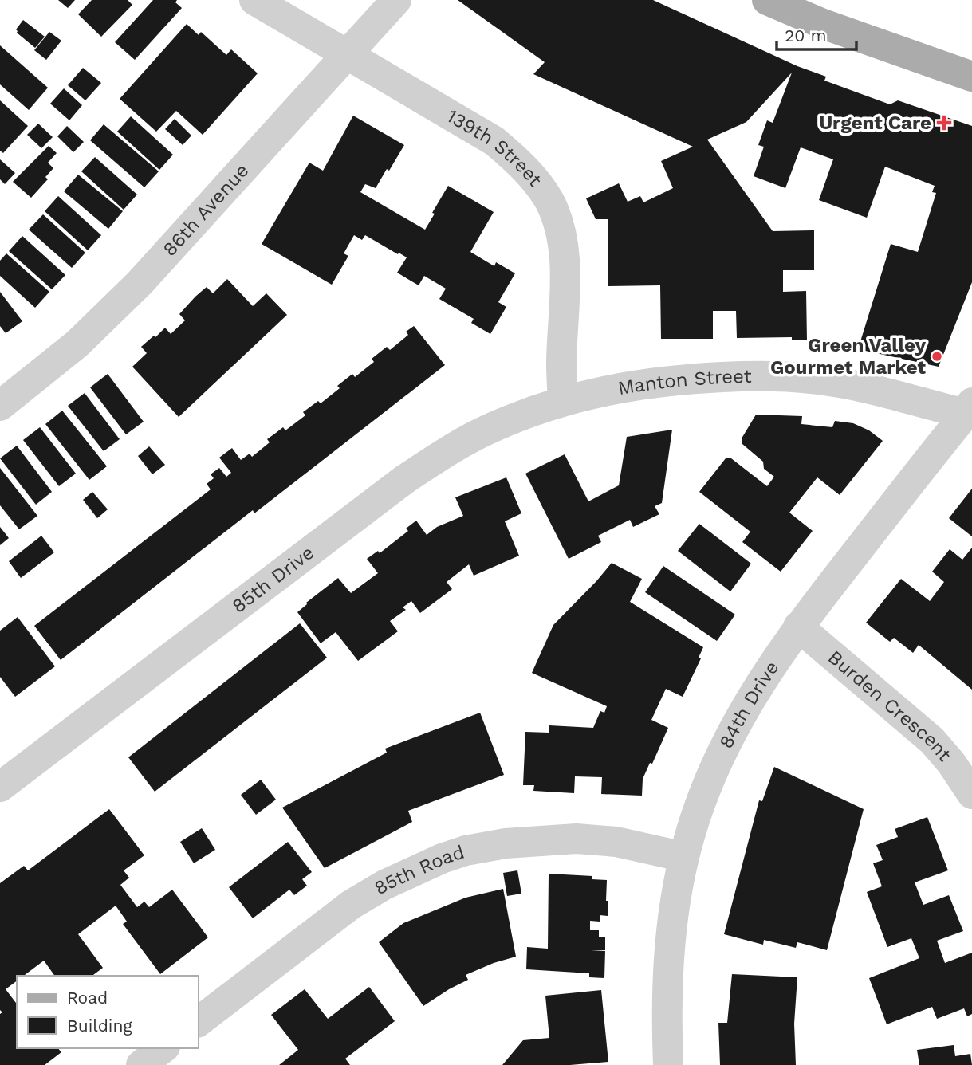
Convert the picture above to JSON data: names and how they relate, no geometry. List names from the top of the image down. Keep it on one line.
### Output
{"streets":{"street":["139th Street","86th Avenue","Manton Street","85th Drive","84th Drive","Burden Crescent","85th Road"]},"crossings":[["139th Street","86th Avenue"],["139th Street","Manton Street"],["139th Street","85th Drive"],["Manton Street","85th Drive"],["Manton Street","84th Drive"],["84th Drive","Burden Crescent"],["84th Drive","85th Road"]],"places":{"health":["Urgent Care"],"other":["Green Valley Gourmet Market"]},"legend":["Road","Building"],"scale_bar":"20 m"}
